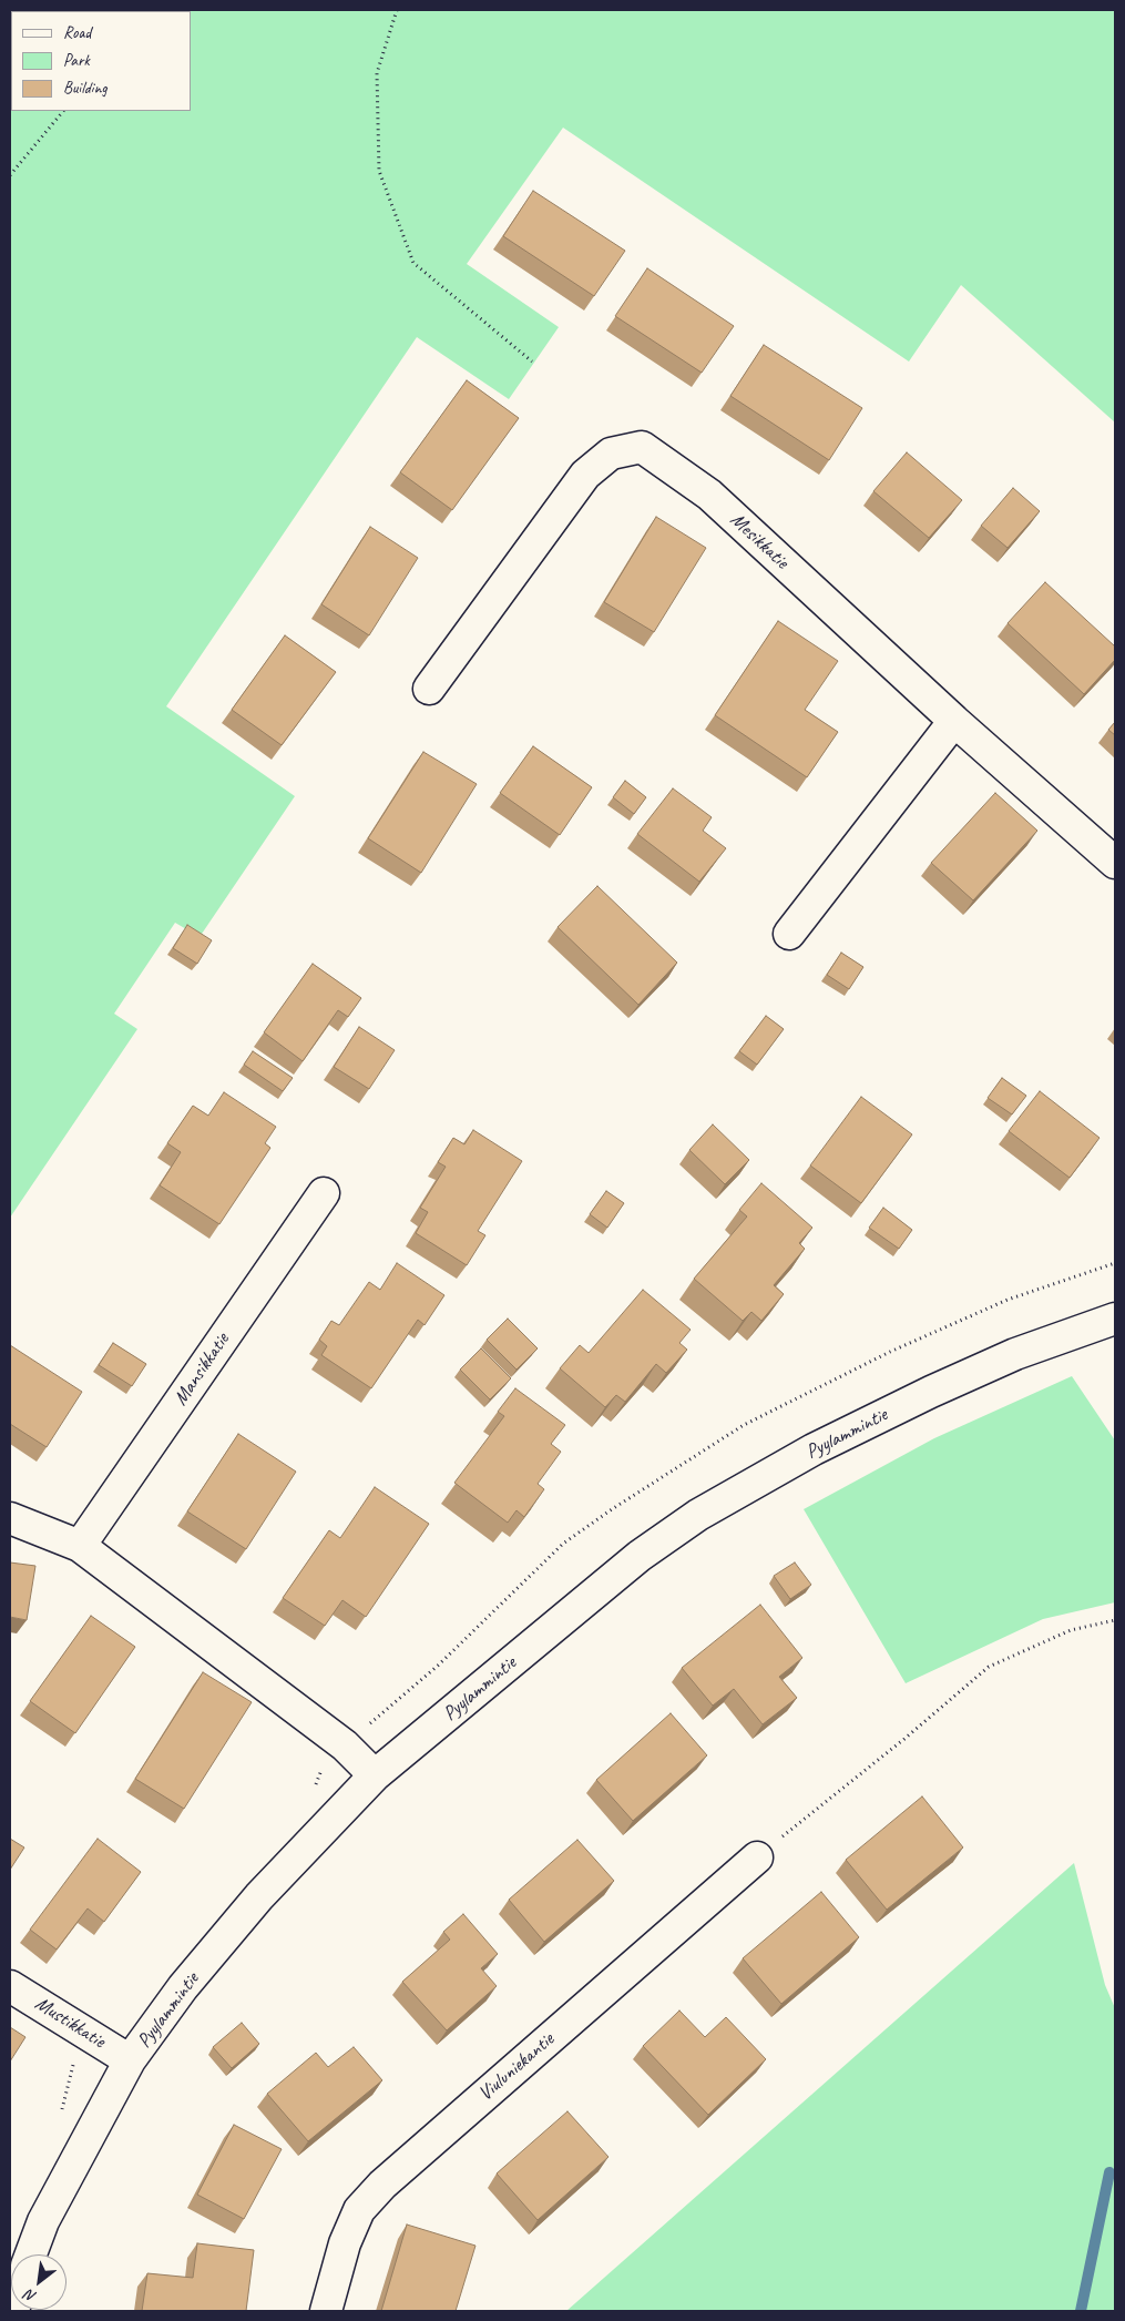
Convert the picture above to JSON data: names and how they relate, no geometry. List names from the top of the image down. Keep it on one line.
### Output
{"streets":{"street":["Mesikkatie","Mansikkatie","Pyylammintie","Mustikkatie","Viuluniekantie"]},"crossings":[["Pyylammintie","Mustikkatie"]],"legend":["Road","Park","Building"],"north":"bottom left"}
